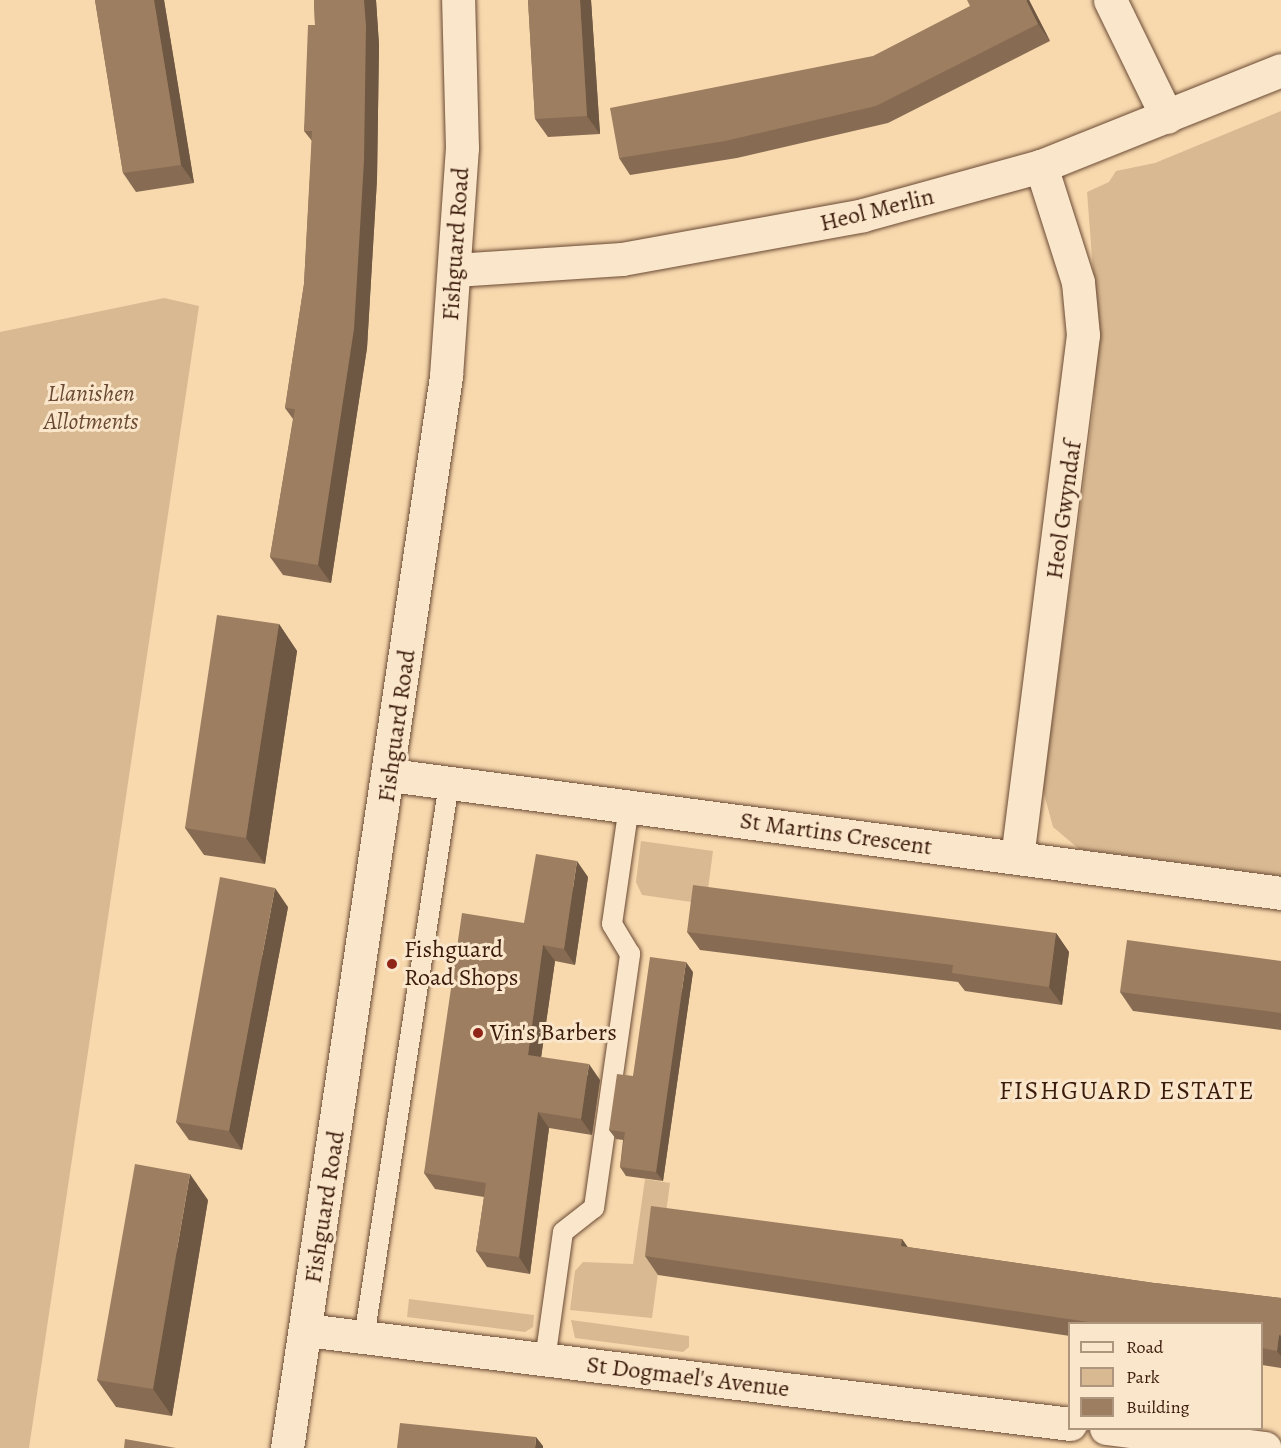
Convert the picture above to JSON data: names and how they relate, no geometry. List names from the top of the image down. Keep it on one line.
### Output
{"streets":{"street":["Heol Merlin","Fishguard Road","Heol Gwyndaf","St Martins Crescent","St Dogmael's Avenue"]},"crossings":[["Heol Merlin","Fishguard Road"],["Heol Merlin","Heol Gwyndaf"],["Fishguard Road","St Martins Crescent"],["Fishguard Road","St Dogmael's Avenue"],["Heol Gwyndaf","St Martins Crescent"]],"districts":["FISHGUARD ESTATE"],"parks":["Llanishen Allotments"],"places":["Fishguard Road Shops","Vin's Barbers"],"legend":["Road","Park","Building"]}
